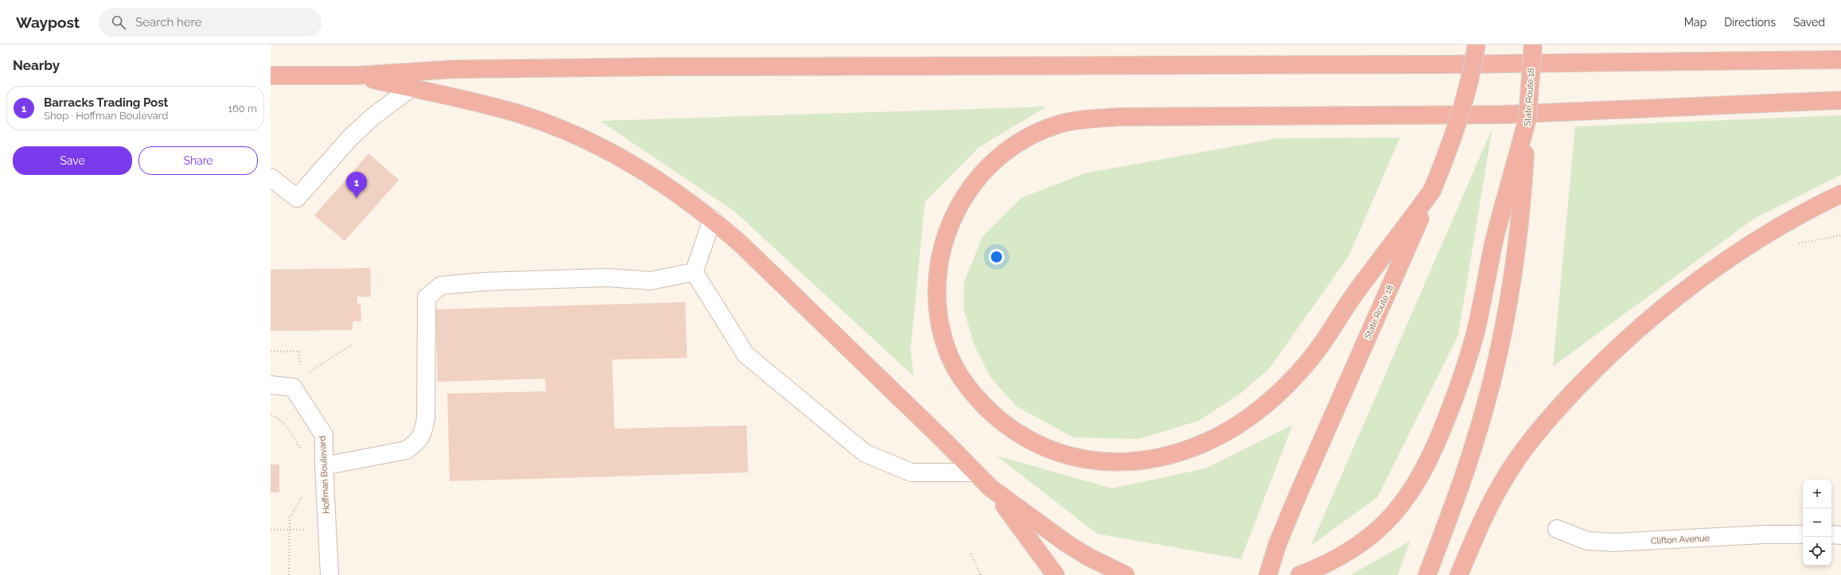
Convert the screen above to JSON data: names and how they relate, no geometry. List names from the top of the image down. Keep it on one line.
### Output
{"streets":{"highway":["State Route 18"],"street":["Hoffman Boulevard","Clifton Avenue"]},"page":{"header":"Waypost","search":"Search here","nav":["Map","Directions","Saved"],"heading":"Nearby","list":[{"mark":"1","name":"Barracks Trading Post","note":"Shop · Hoffman Boulevard","value":"160 m"}],"buttons":["Save","Share"],"pins":"1","map_buttons":["+","−"]}}
